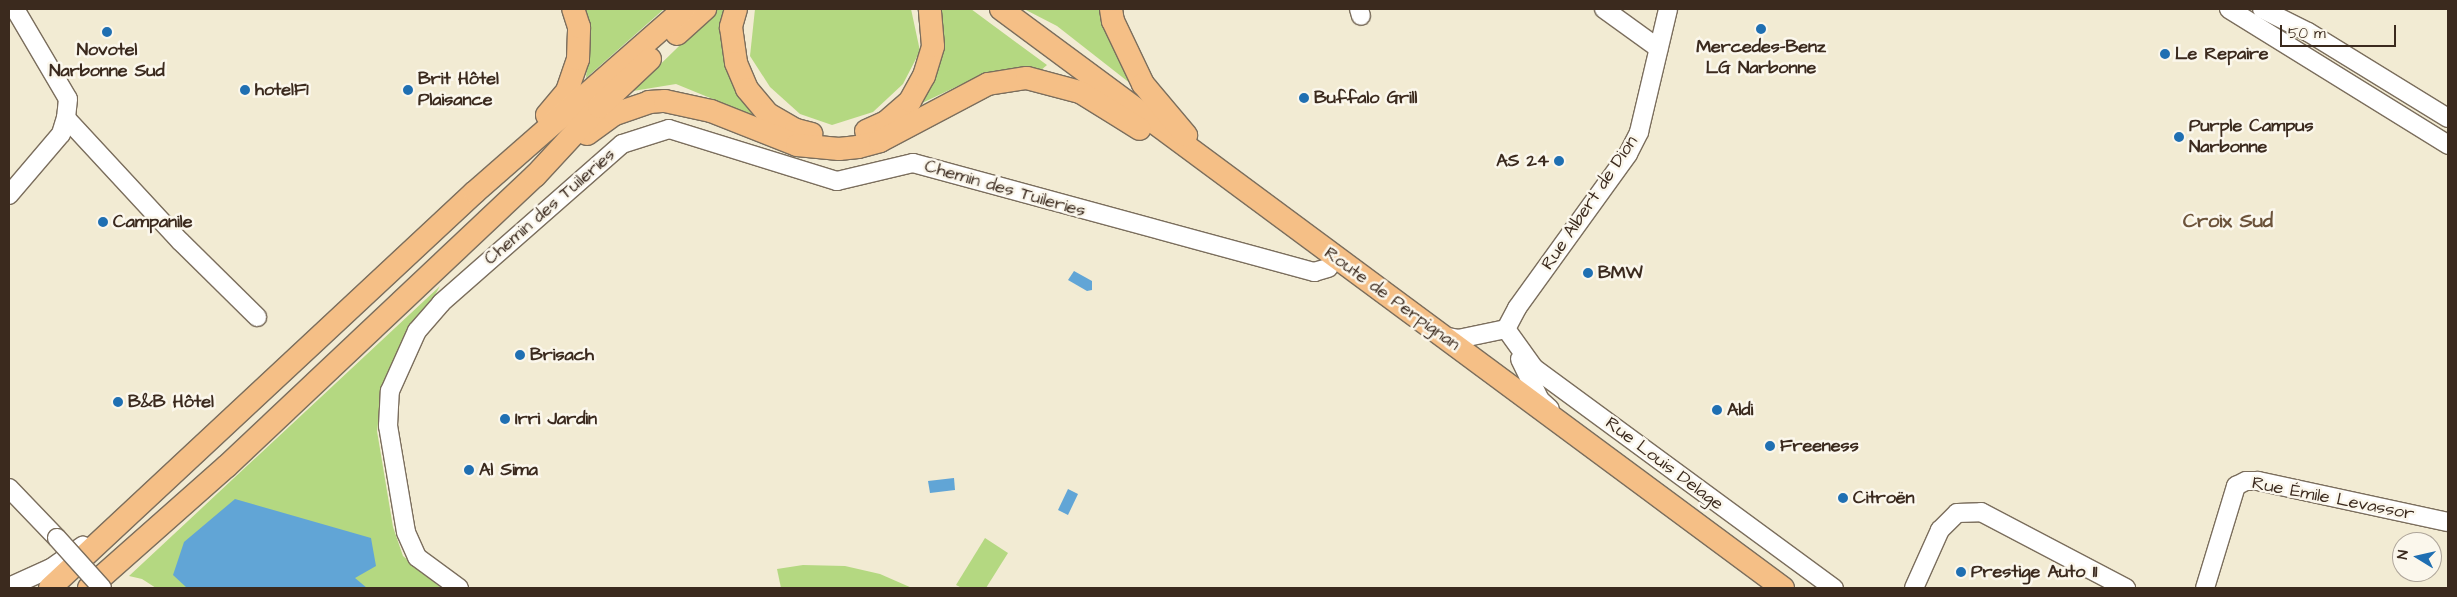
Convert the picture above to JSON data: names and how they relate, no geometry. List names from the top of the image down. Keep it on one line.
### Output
{"streets":{"main road":["Route de Perpignan"],"street":["Chemin des Tuileries","Rue Albert de Dion","Rue Louis Delage","Rue Émile Levassor"]},"crossings":[["Chemin des Tuileries","Route de Perpignan"],["Rue Albert de Dion","Rue Louis Delage"]],"districts":["Croix Sud"],"places":["Mercedes-Benz LG Narbonne","Novotel Narbonne Sud","Le Repaire","hotelF1","Brit Hôtel Plaisance","Buffalo Grill","Purple Campus Narbonne","AS 24","Campanile","BMW","Brisach","B&B Hôtel","Aldi","Irri Jardin","Freeness","Al Sima","Citroën","Prestige Auto 11"],"scale_bar":"50 m","north":"left"}
